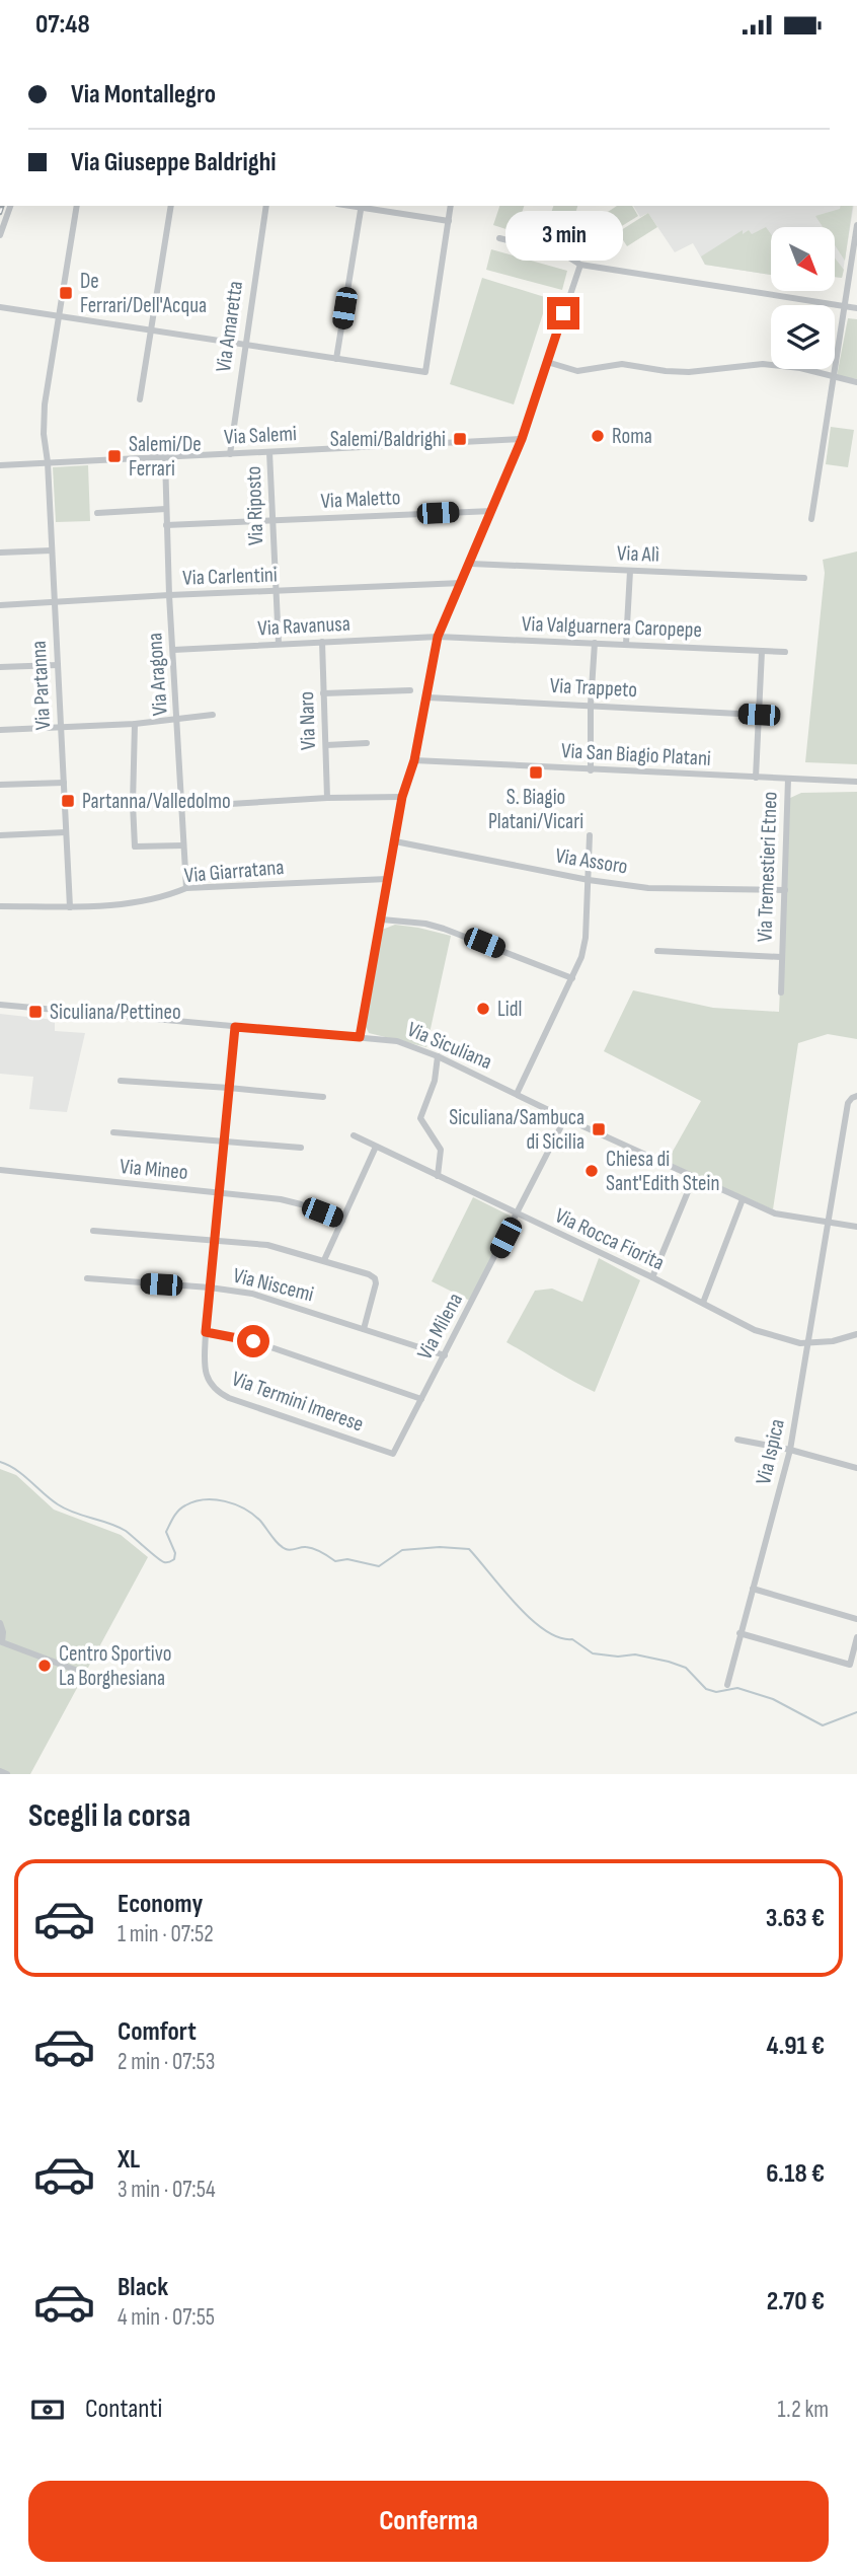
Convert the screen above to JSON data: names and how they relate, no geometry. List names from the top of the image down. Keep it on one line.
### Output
{"streets":{"street":["Via Amaretta","Via Salemi","Via Maletto","Via Riposto","Via Alì","Via Carlentini","Via Ravanusa","Via Valguarnera Caropepe","Via Aragona","Via Partanna","Via Trappeto","Via Naro","Via San Biagio Platani","Via Assoro","Via Tremestieri Etneo","Via Giarratana","Via Siculiana","Via Mineo","Via Rocca Fiorita","Via Niscemi","Via Milena","Via Termini Imerese","Via Ispica"]},"crossings":[["Via Amaretta","Via Salemi"],["Via Salemi","Via Riposto"],["Via Salemi","Via Aragona"],["Via Salemi","Via Partanna"],["Via Maletto","Via Riposto"],["Via Maletto","Via Aragona"],["Via Riposto","Via Carlentini"],["Via Riposto","Via Ravanusa"],["Via Carlentini","Via Aragona"],["Via Carlentini","Via Partanna"],["Via Ravanusa","Via Valguarnera Caropepe"],["Via Ravanusa","Via Aragona"],["Via Ravanusa","Via Naro"],["Via Aragona","Via Giarratana"],["Via Partanna","Via Giarratana"],["Via San Biagio Platani","Via Tremestieri Etneo"],["Via Assoro","Via Tremestieri Etneo"],["Via Siculiana","Via Milena"],["Via Siculiana","Via Termini Imerese"],["Via Siculiana","Via Ispica"],["Via Mineo","Via Termini Imerese"],["Via Rocca Fiorita","Via Milena"],["Via Rocca Fiorita","Via Ispica"],["Via Niscemi","Via Milena"],["Via Niscemi","Via Termini Imerese"],["Via Milena","Via Termini Imerese"]],"places":{"transit":["De Ferrari/Dell'Acqua","Salemi/Baldrighi","Salemi/De Ferrari","S. Biagio Platani/Vicari","Partanna/Valledolmo","Siculiana/Pettineo","Siculiana/Sambuca di Sicilia"],"other":["Roma","Lidl","Chiesa di Sant'Edith Stein","Centro Sportivo La Borghesiana"]},"north":"bottom right","page":{"status":"07:48","banner":["Via Montallegro","Via Giuseppe Baldrighi"],"bubble":"3 min","heading":"Scegli la corsa","list":[{"name":"Economy","note":"1 min · 07:52","value":"3.63 €"},{"name":"Comfort","note":"2 min · 07:53","value":"4.91 €"},{"name":"XL","note":"3 min · 07:54","value":"6.18 €"},{"name":"Black","note":"4 min · 07:55","value":"2.70 €"}],"pay":["Contanti","1.2 km"],"buttons":"Conferma"}}
